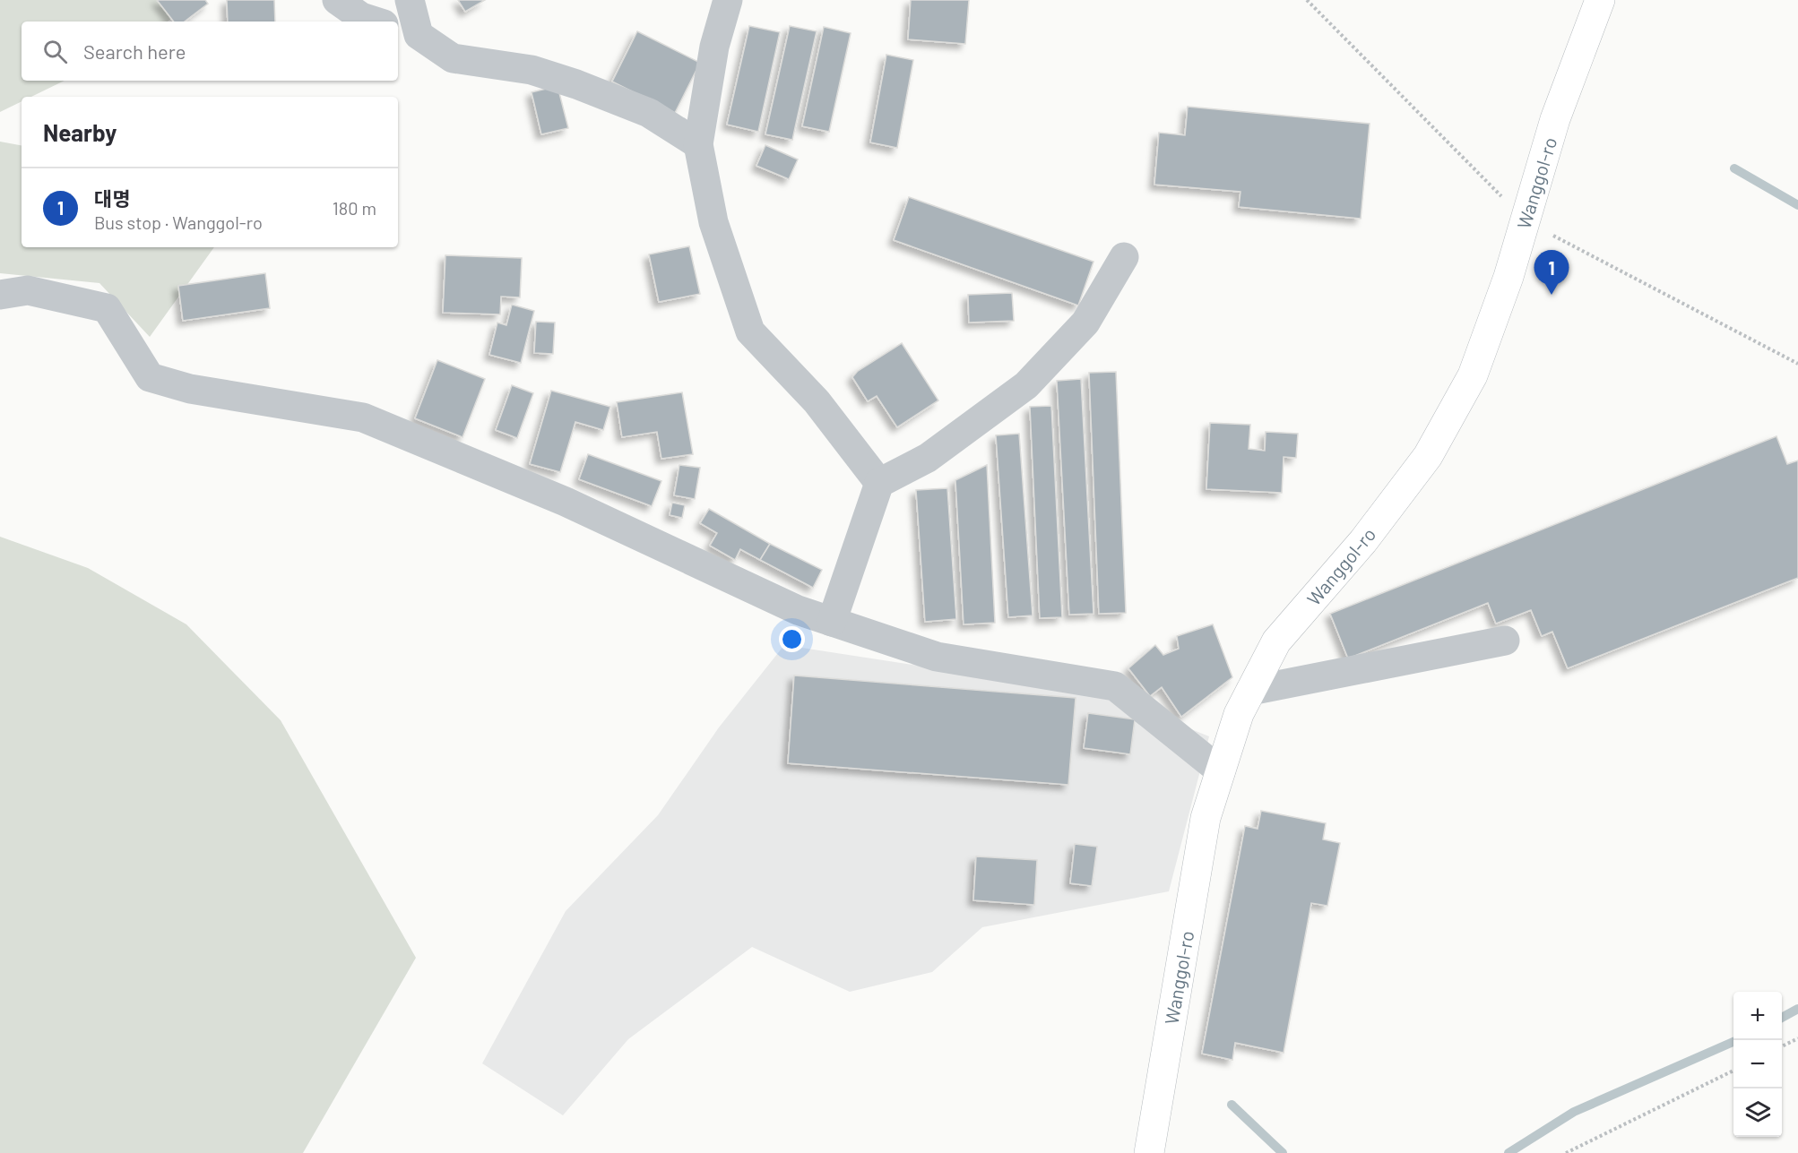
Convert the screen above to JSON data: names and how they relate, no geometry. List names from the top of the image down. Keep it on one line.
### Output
{"streets":{"main road":["Wanggol-ro"]},"page":{"search":"Search here","heading":"Nearby","list":[{"mark":"1","name":"대명","note":"Bus stop · Wanggol-ro","value":"180 m"}],"pins":"1","map_buttons":["+","−"]}}
